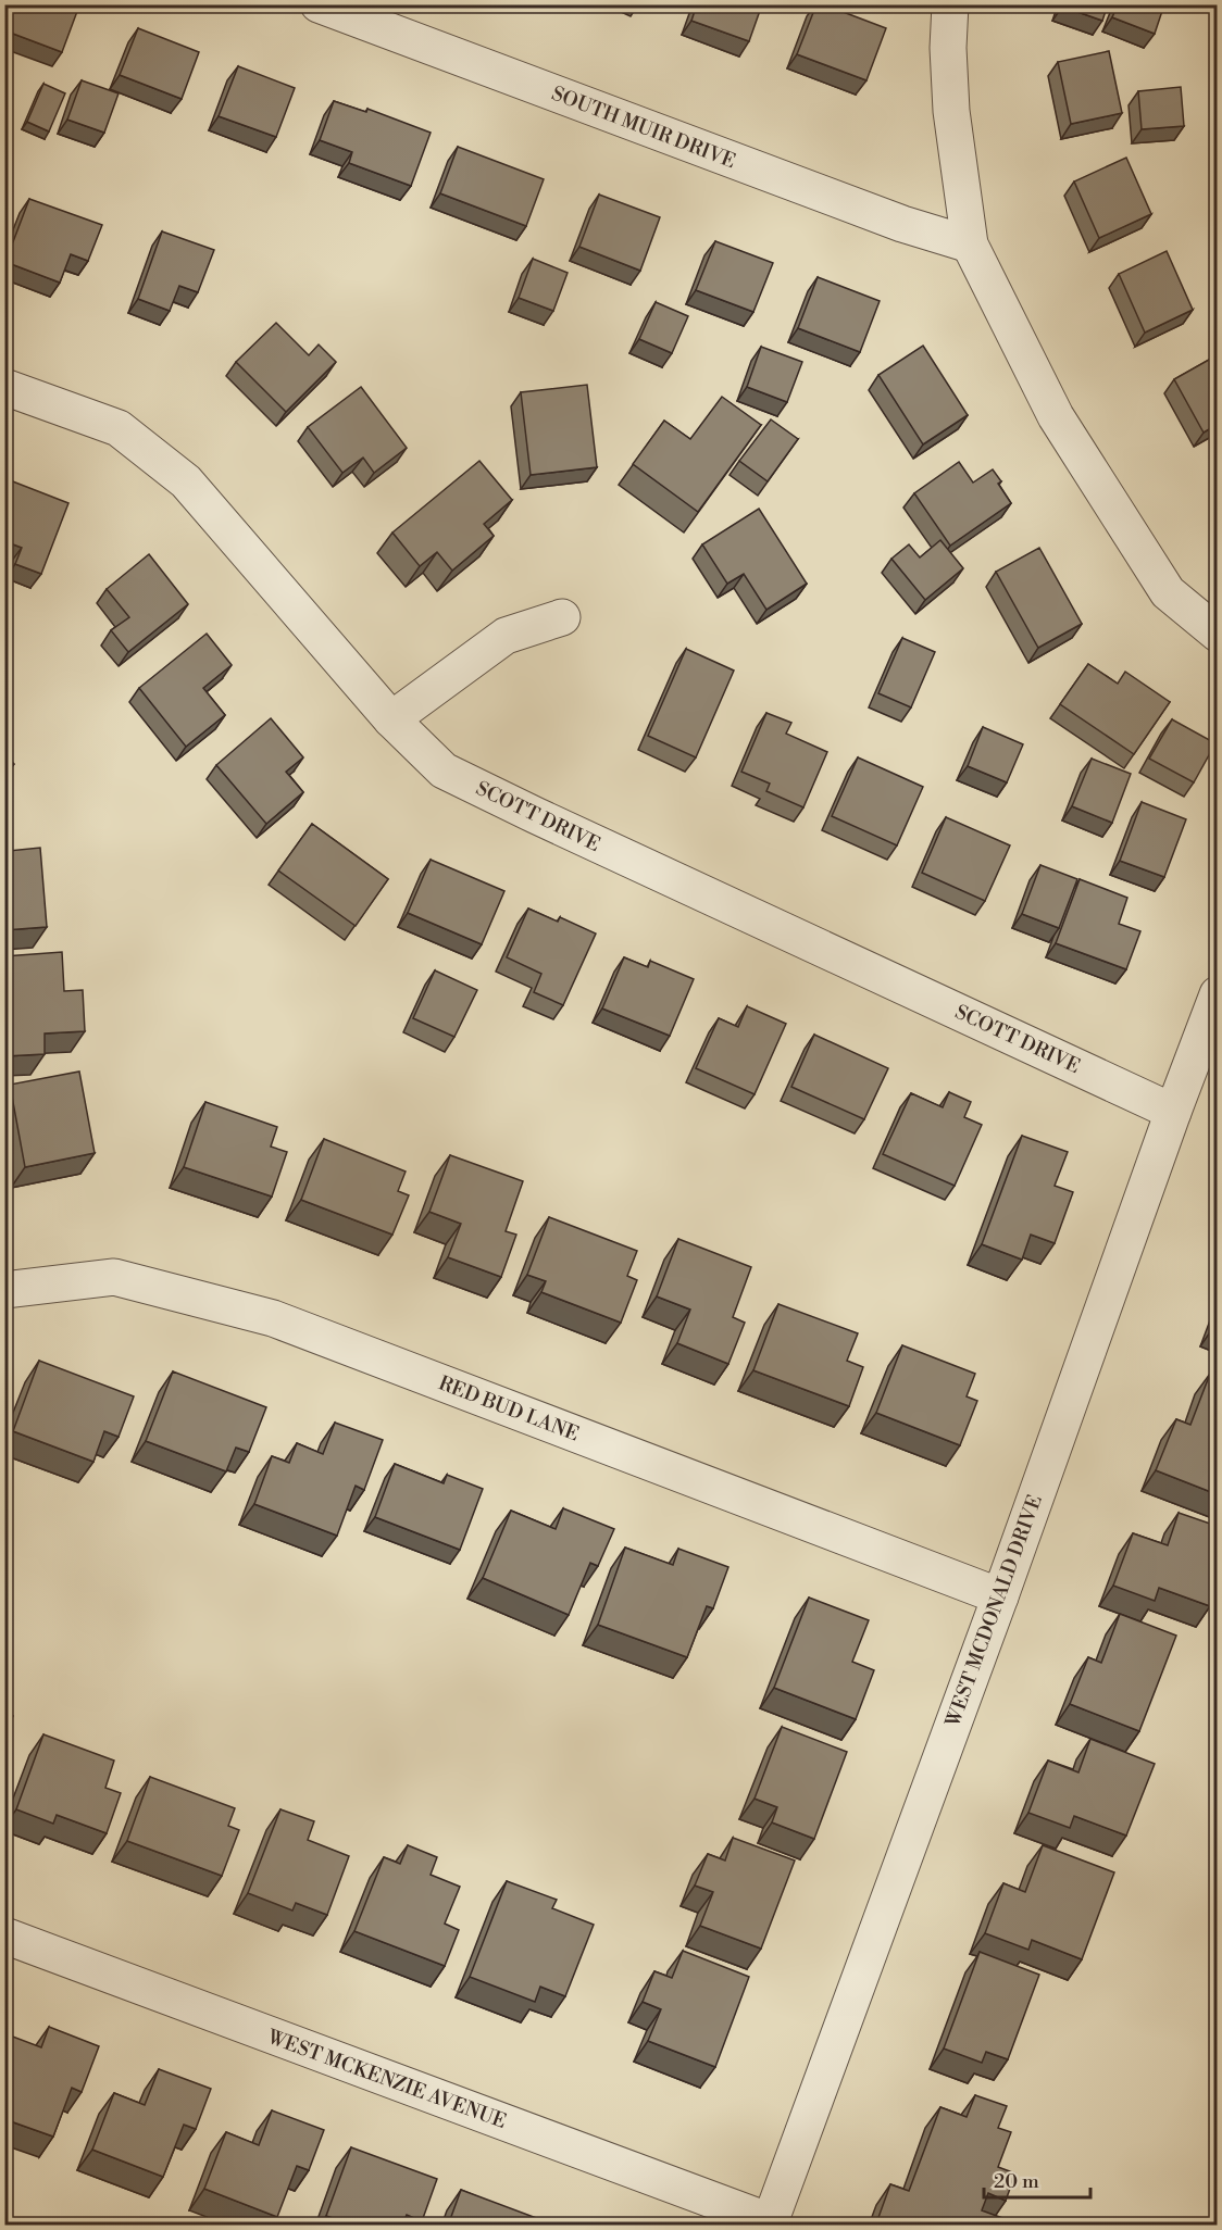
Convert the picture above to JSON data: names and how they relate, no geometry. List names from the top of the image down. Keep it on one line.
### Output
{"streets":{"street":["SOUTH MUIR DRIVE","SCOTT DRIVE","RED BUD LANE","WEST MCDONALD DRIVE","WEST MCKENZIE AVENUE"]},"crossings":[["SCOTT DRIVE","WEST MCDONALD DRIVE"],["RED BUD LANE","WEST MCDONALD DRIVE"],["WEST MCDONALD DRIVE","WEST MCKENZIE AVENUE"]],"scale_bar":"20 m"}
